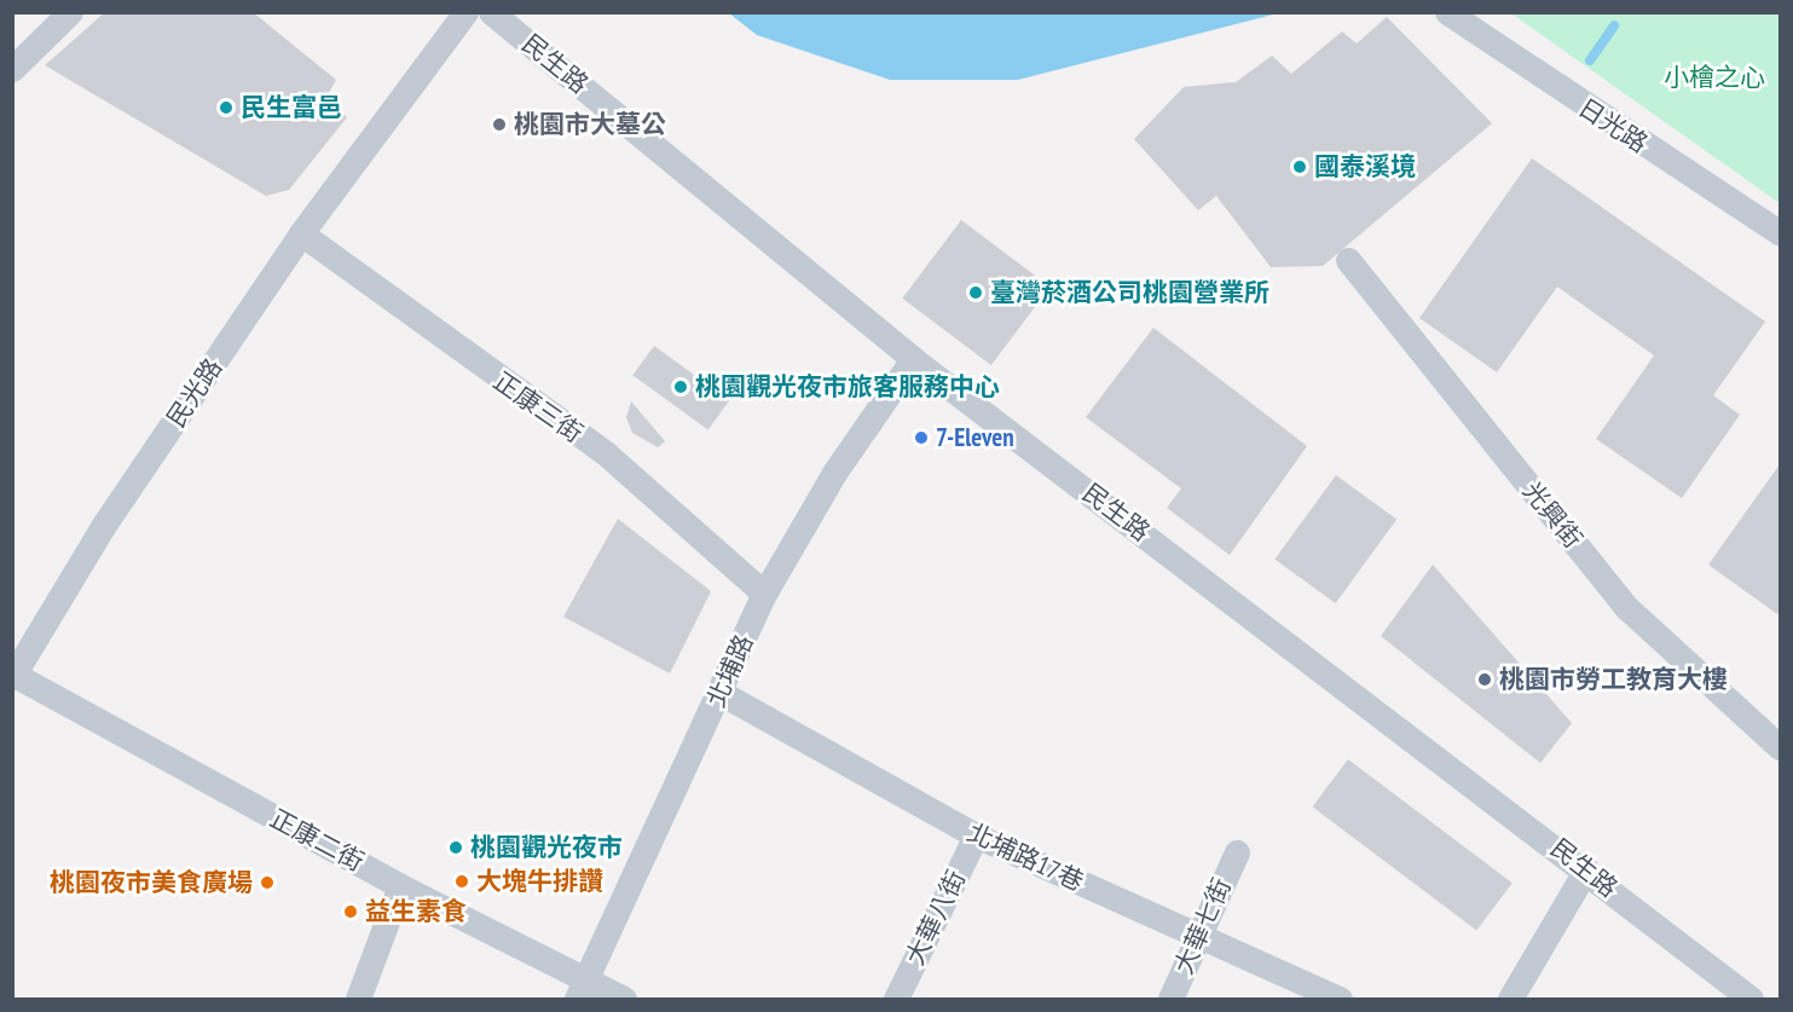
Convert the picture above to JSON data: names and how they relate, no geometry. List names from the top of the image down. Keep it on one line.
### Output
{"streets":{"street":["民生路","日光路","民光路","正康三街","光興街","北埔路","正康二街","北埔路17巷","大華八街","大華七街"]},"crossings":[["民生路","北埔路"],["民光路","正康三街"],["民光路","正康二街"],["正康三街","北埔路"],["北埔路","正康二街"],["北埔路","北埔路17巷"],["北埔路17巷","大華八街"],["北埔路17巷","大華七街"]],"parks":["小檜之心"],"places":["民生富邑","桃園市大墓公","國泰溪境","臺灣菸酒公司桃園營業所","桃園觀光夜市旅客服務中心","7-Eleven","桃園市勞工教育大樓","桃園觀光夜市","大塊牛排讚","桃園夜市美食廣場","益生素食"]}
